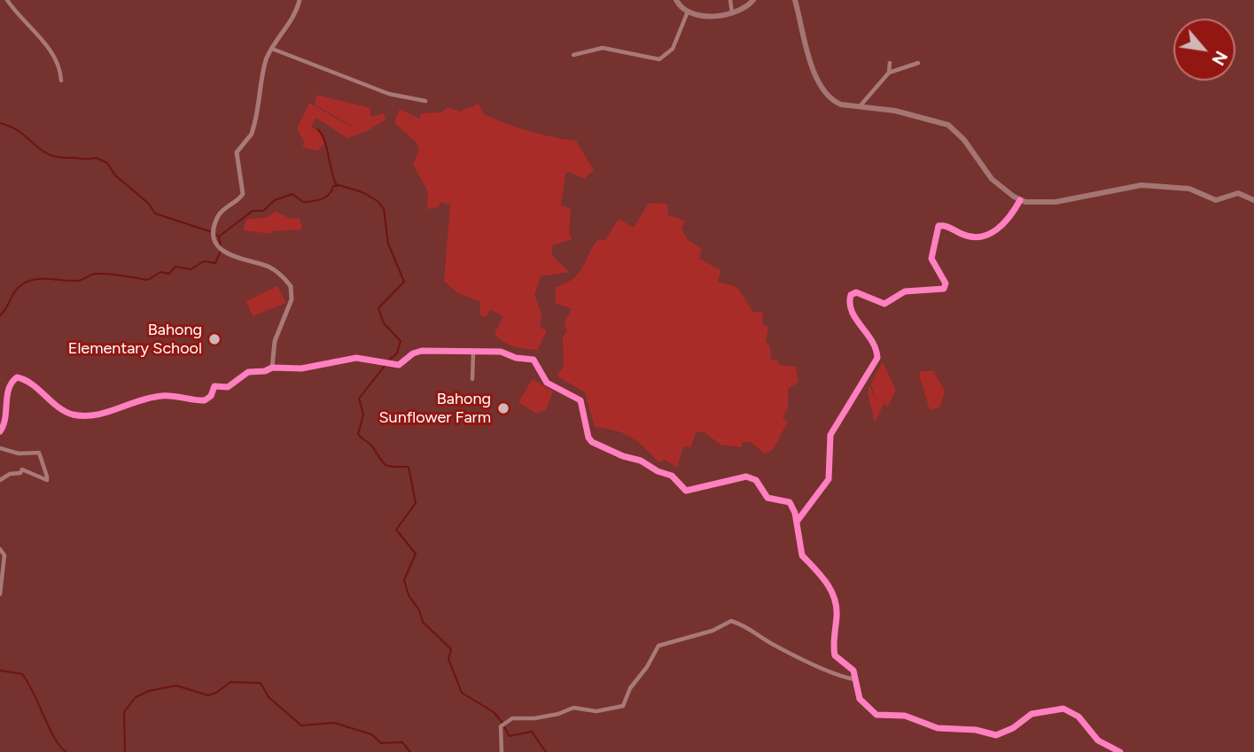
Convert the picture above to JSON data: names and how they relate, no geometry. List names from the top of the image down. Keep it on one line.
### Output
{"places":["Bahong Elementary School","Bahong Sunflower Farm"],"north":"bottom right"}
